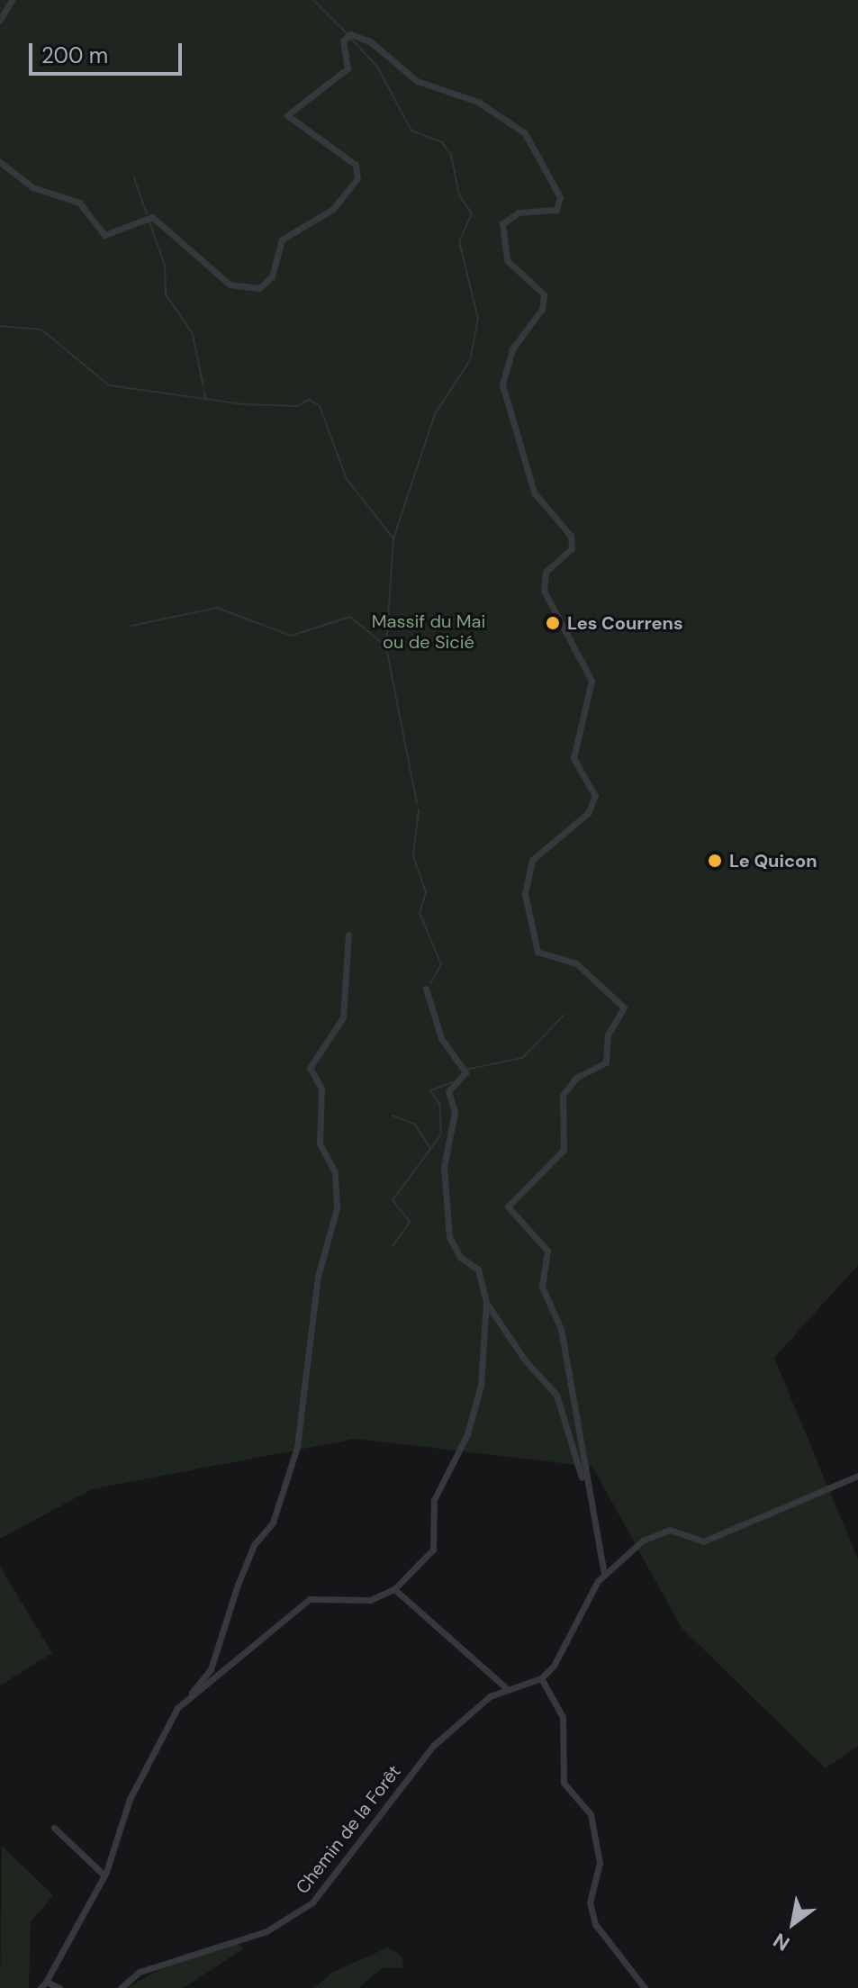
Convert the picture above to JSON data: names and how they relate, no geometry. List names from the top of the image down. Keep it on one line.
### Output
{"streets":{"street":["Chemin de la Forêt"]},"parks":["Massif du Mai ou de Sicié"],"places":["Les Courrens","Le Quicon"],"scale_bar":"200 m","north":"bottom left"}
